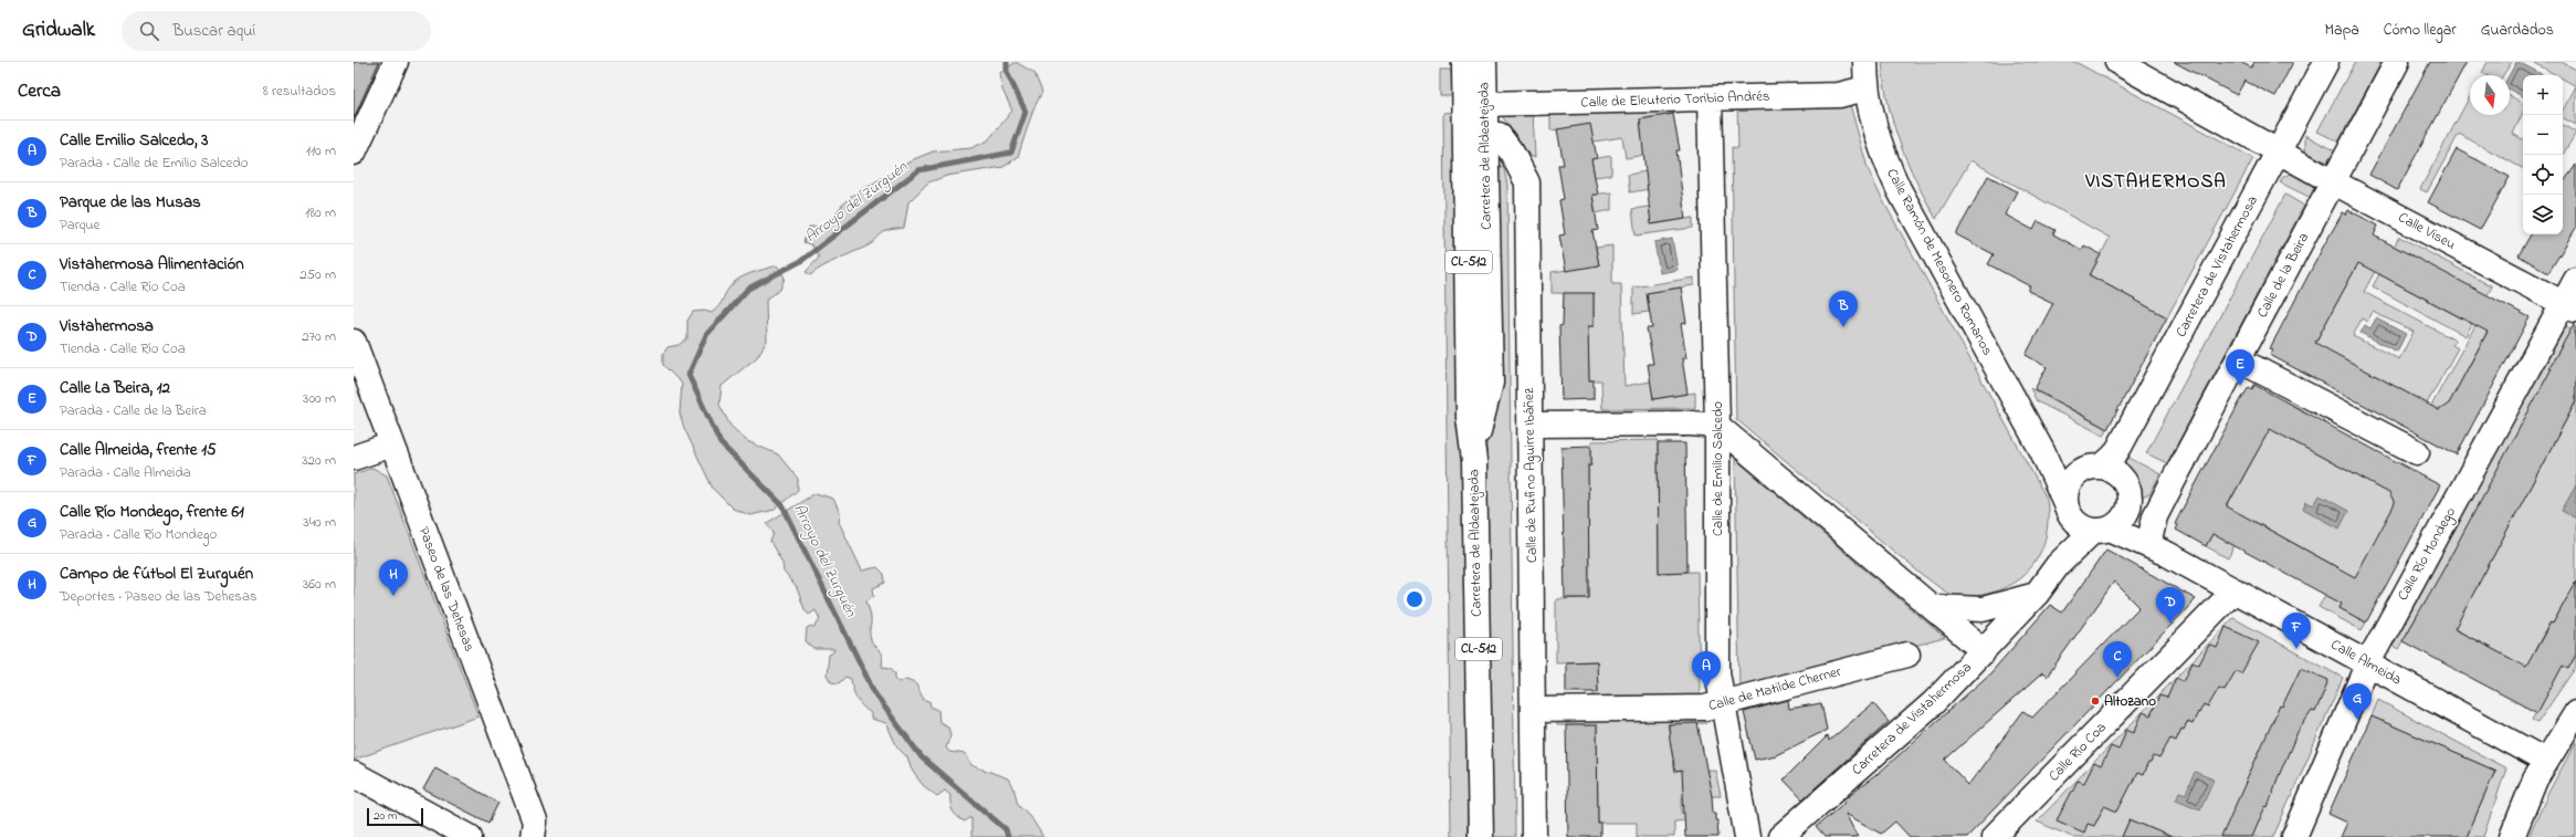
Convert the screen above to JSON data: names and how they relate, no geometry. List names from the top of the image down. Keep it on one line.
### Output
{"streets":{"street":["Calle de Eleuterio Toribio Andrés","Carretera de Aldeatejada","Calle Viseu","CL-512","Calle Ramón de Mesonero Romanos","Carretera de Vistahermosa","Calle de la Beira","Calle de Emilio Salcedo","Calle de Rufino Aguirre Ibáñez","Calle Río Mondego","Paseo de las Dehesas","Calle Almeida","Calle de Matilde Cherner","Calle Río Coa"]},"crossings":[["Calle de Eleuterio Toribio Andrés","Carretera de Aldeatejada"],["Calle de Eleuterio Toribio Andrés","Calle Ramón de Mesonero Romanos"],["Calle de Eleuterio Toribio Andrés","Calle de Emilio Salcedo"],["Carretera de Aldeatejada","Calle de Rufino Aguirre Ibáñez"],["Calle Viseu","Carretera de Vistahermosa"],["Calle Viseu","Calle de la Beira"],["Calle Viseu","Calle Río Mondego"],["Calle Ramón de Mesonero Romanos","Carretera de Vistahermosa"],["Calle Ramón de Mesonero Romanos","Calle Almeida"],["Carretera de Vistahermosa","Calle Almeida"],["Calle de la Beira","Calle Almeida"],["Calle de Emilio Salcedo","Calle de Matilde Cherner"],["Calle de Rufino Aguirre Ibáñez","Calle de Matilde Cherner"],["Calle Río Mondego","Calle Almeida"],["Calle Almeida","Calle Río Coa"]],"districts":["VISTAHERMOSA"],"water":["Arroyo del Zurguén"],"places":["Altozano"],"scale_bar":"20 m","north":"bottom","page":{"header":"Gridwalk","search":"Buscar aquí","nav":["Mapa","Cómo llegar","Guardados"],"heading":["Cerca","8 resultados"],"map_buttons":["+","−"],"list":[{"mark":"A","name":"Calle Emilio Salcedo, 3","note":"Parada · Calle de Emilio Salcedo","value":"110 m"},{"mark":"B","name":"Parque de las Musas","note":"Parque","value":"180 m"},{"mark":"C","name":"Vistahermosa Alimentación","note":"Tienda · Calle Río Coa","value":"250 m"},{"mark":"D","name":"Vistahermosa","note":"Tienda · Calle Río Coa","value":"270 m"},{"mark":"E","name":"Calle La Beira, 12","note":"Parada · Calle de la Beira","value":"300 m"},{"mark":"F","name":"Calle Almeida, frente 15","note":"Parada · Calle Almeida","value":"320 m"},{"mark":"G","name":"Calle Río Mondego, frente 61","note":"Parada · Calle Río Mondego","value":"340 m"},{"mark":"H","name":"Campo de fútbol El Zurguén","note":"Deportes · Paseo de las Dehesas","value":"360 m"}],"pins":["B","E","H","D","F","C","A","G"],"scale":"20 m"}}
